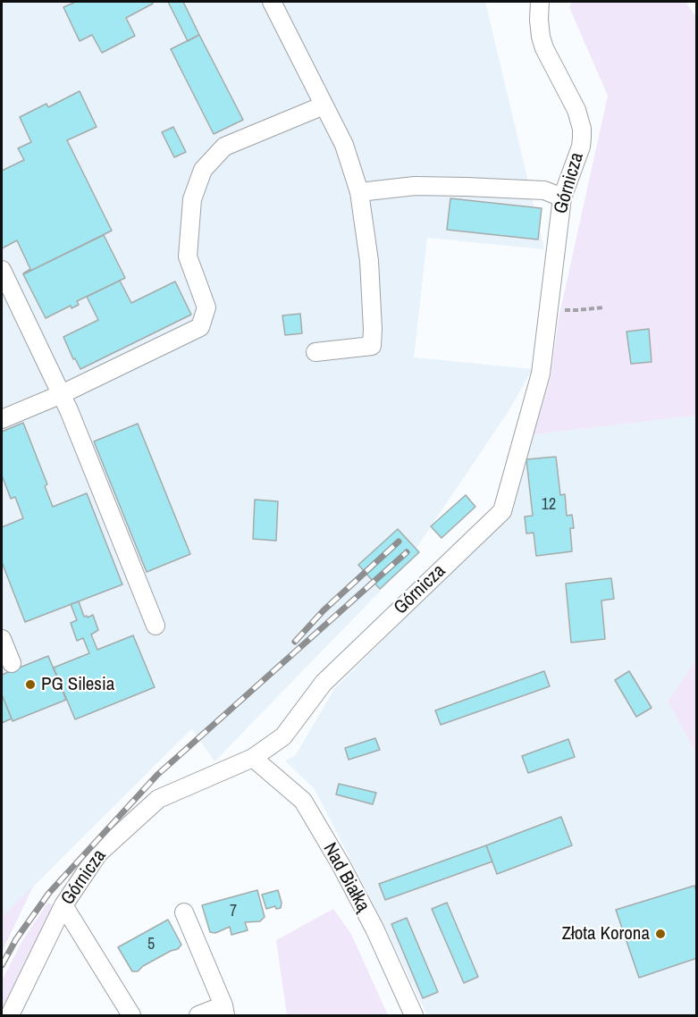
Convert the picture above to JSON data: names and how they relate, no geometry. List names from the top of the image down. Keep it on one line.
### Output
{"streets":{"lane":["Górnicza","Nad Białką"]},"crossings":[["Górnicza","Nad Białką"]],"places":["PG Silesia","Złota Korona"],"house_numbers":["12","7","5"]}
